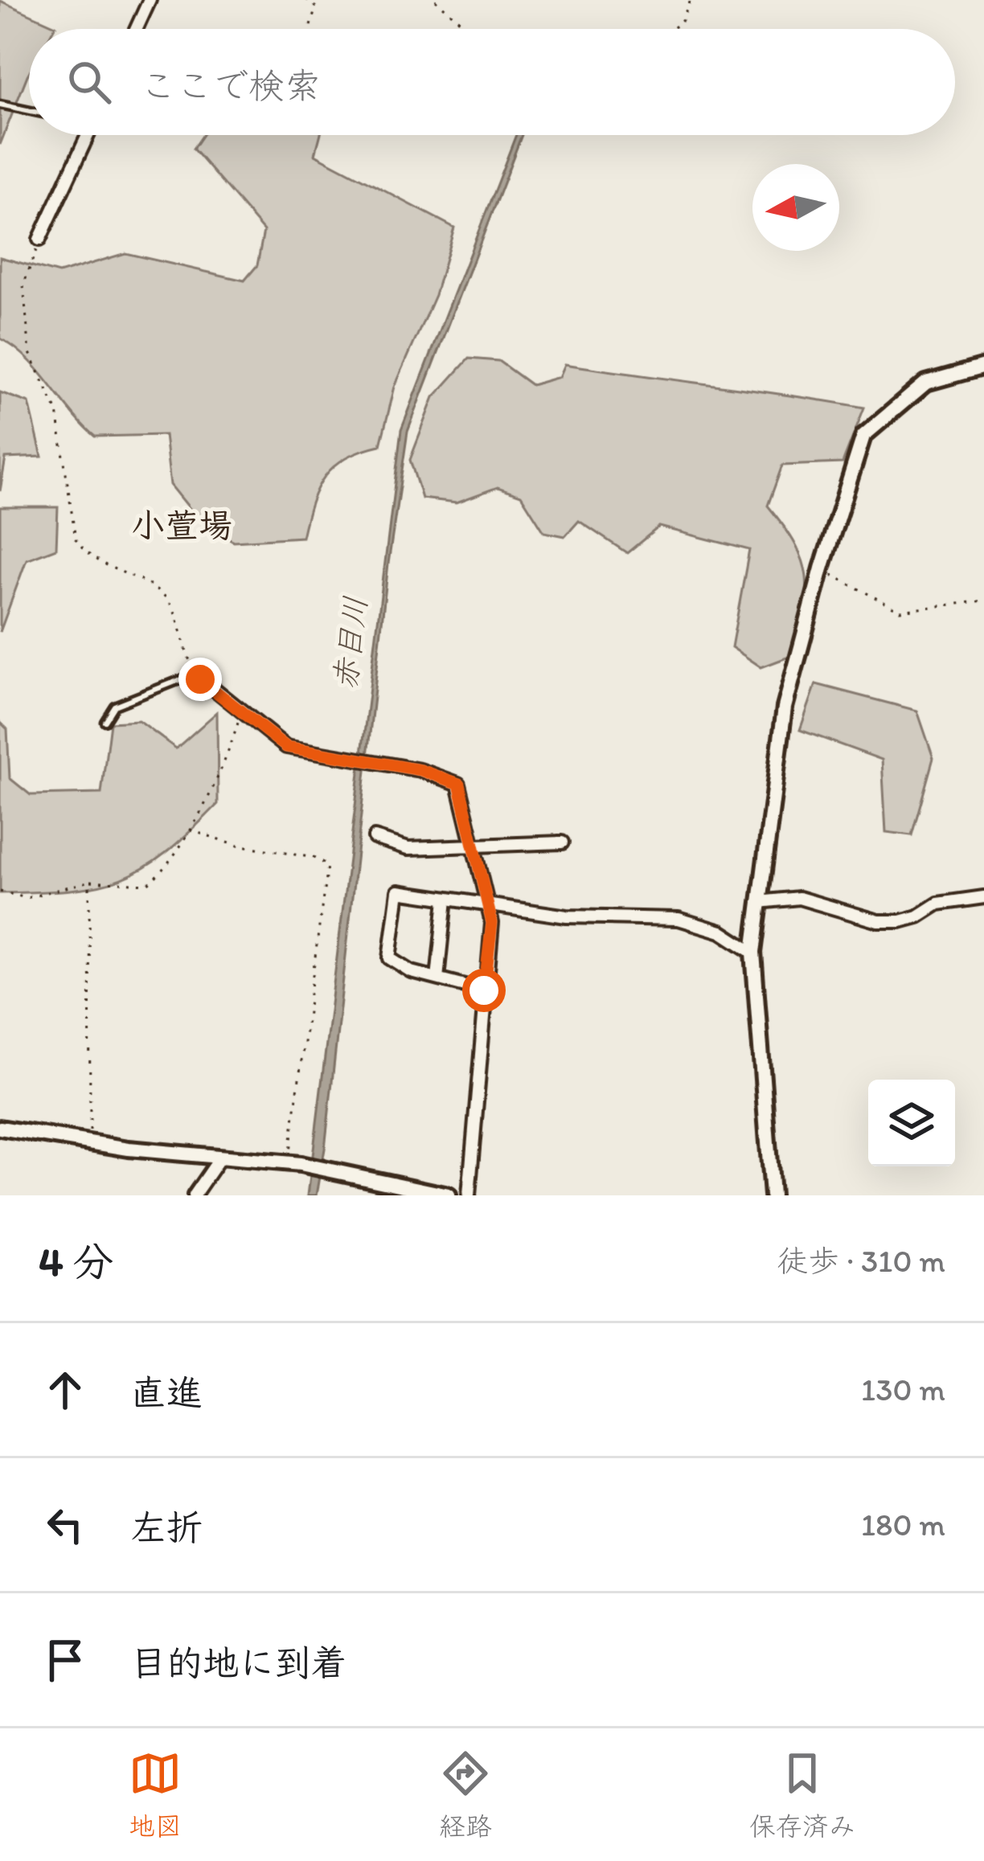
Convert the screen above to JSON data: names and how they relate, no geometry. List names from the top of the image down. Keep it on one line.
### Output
{"districts":["小萱場"],"water":["赤目川"],"north":"left","page":{"search":"ここで検索","heading":["4 分","徒歩 · 310 m"],"list":[["直進","130 m"],["左折","180 m"],"目的地に到着"],"nav":["地図","経路","保存済み"]}}
